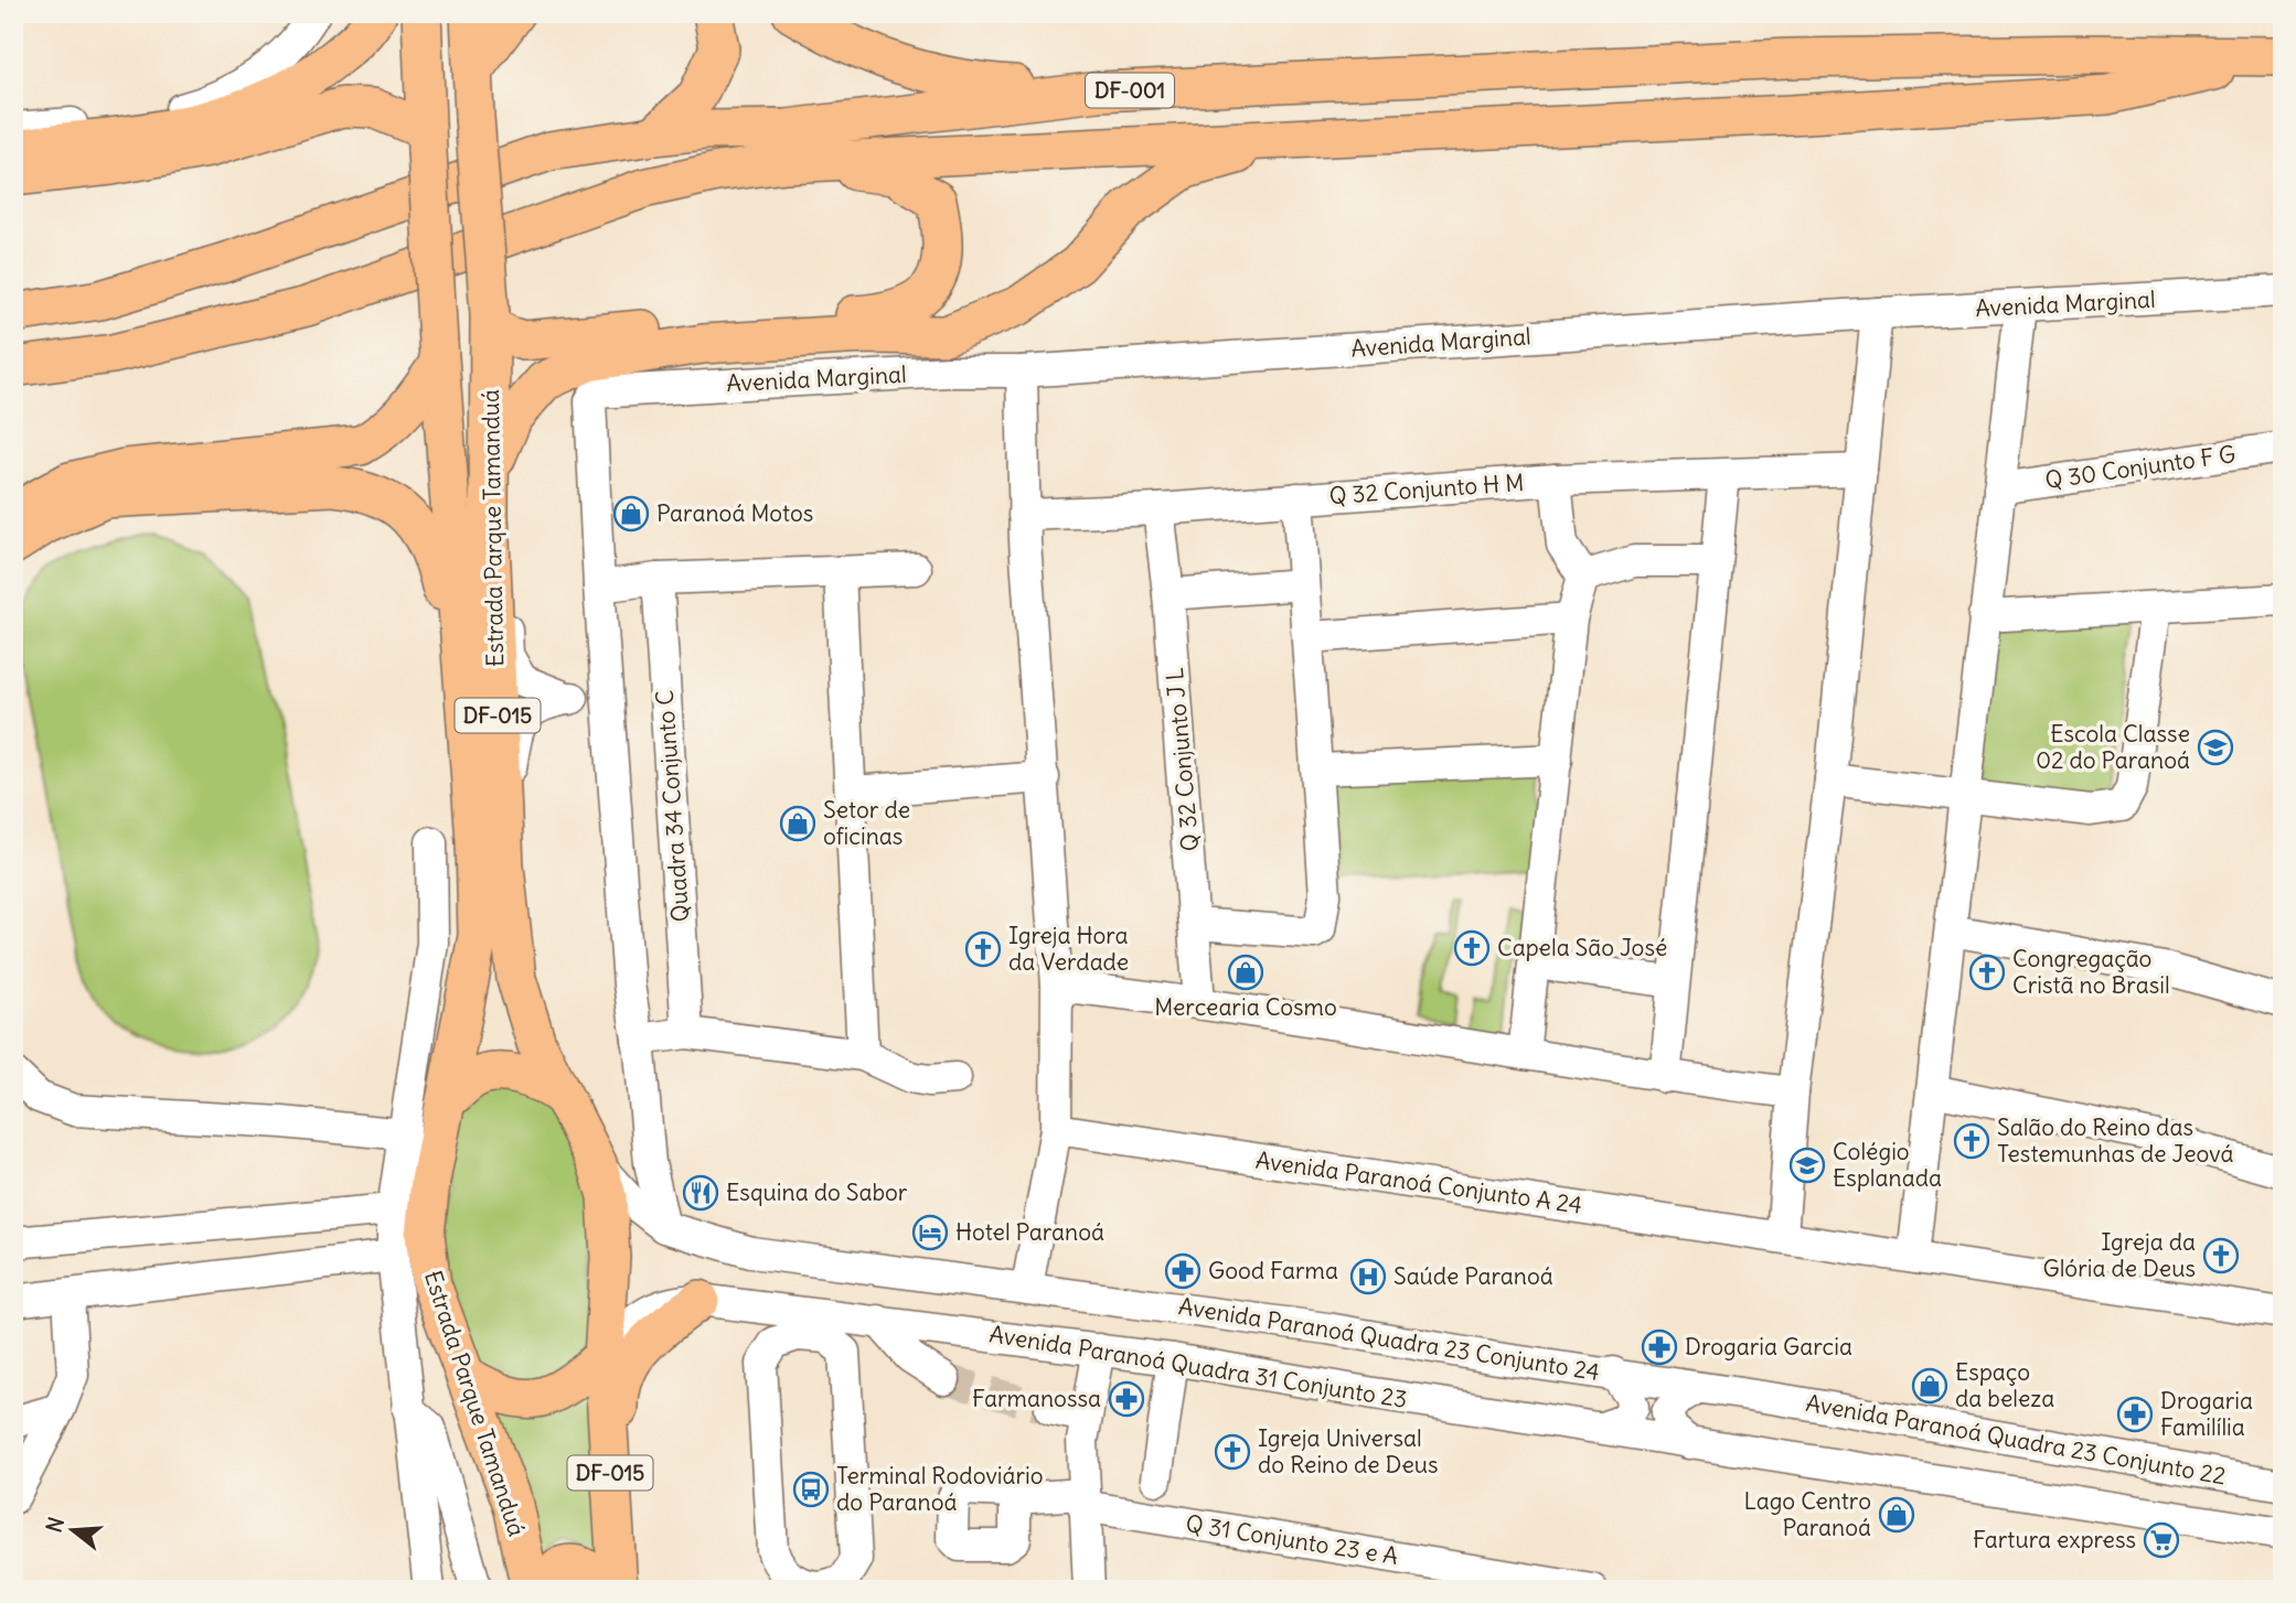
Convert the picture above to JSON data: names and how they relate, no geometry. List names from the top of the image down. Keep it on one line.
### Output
{"streets":{"main road":["DF-001","Estrada Parque Tamanduá","DF-015"],"street":["Avenida Marginal","Q 30 Conjunto F G","Q 32 Conjunto H M","Q 32 Conjunto J L","Quadra 34 Conjunto C","Avenida Paranoá Conjunto A 24","Avenida Paranoá Quadra 23 Conjunto 24","Avenida Paranoá Quadra 31 Conjunto 23","Avenida Paranoá Quadra 23 Conjunto 22","Q 31 Conjunto 23 e A"]},"crossings":[["Q 32 Conjunto H M","Q 32 Conjunto J L"],["Estrada Parque Tamanduá","Avenida Paranoá Quadra 31 Conjunto 23"],["Avenida Paranoá Quadra 23 Conjunto 24","Avenida Paranoá Quadra 23 Conjunto 22"]],"places":{"shop":["Paranoá Motos","Setor de oficinas","Mercearia Cosmo","Espaço da beleza","Lago Centro Paranoá"],"school or university":["Escola Classe 02 do Paranoá","Colégio Esplanada"],"church":["Capela São José","Igreja Hora da Verdade","Congregação Cristã no Brasil","Salão do Reino das Testemunhas de Jeová","Igreja da Glória de Deus","Igreja Universal do Reino de Deus"],"restaurant":["Esquina do Sabor"],"hotel":["Hotel Paranoá"],"pharmacy":["Good Farma","Drogaria Garcia","Farmanossa","Drogaria Familília"],"hospital":["Saúde Paranoá"],"bus stop":["Terminal Rodoviário do Paranoá"],"supermarket":["Fartura express"]},"north":"left"}
